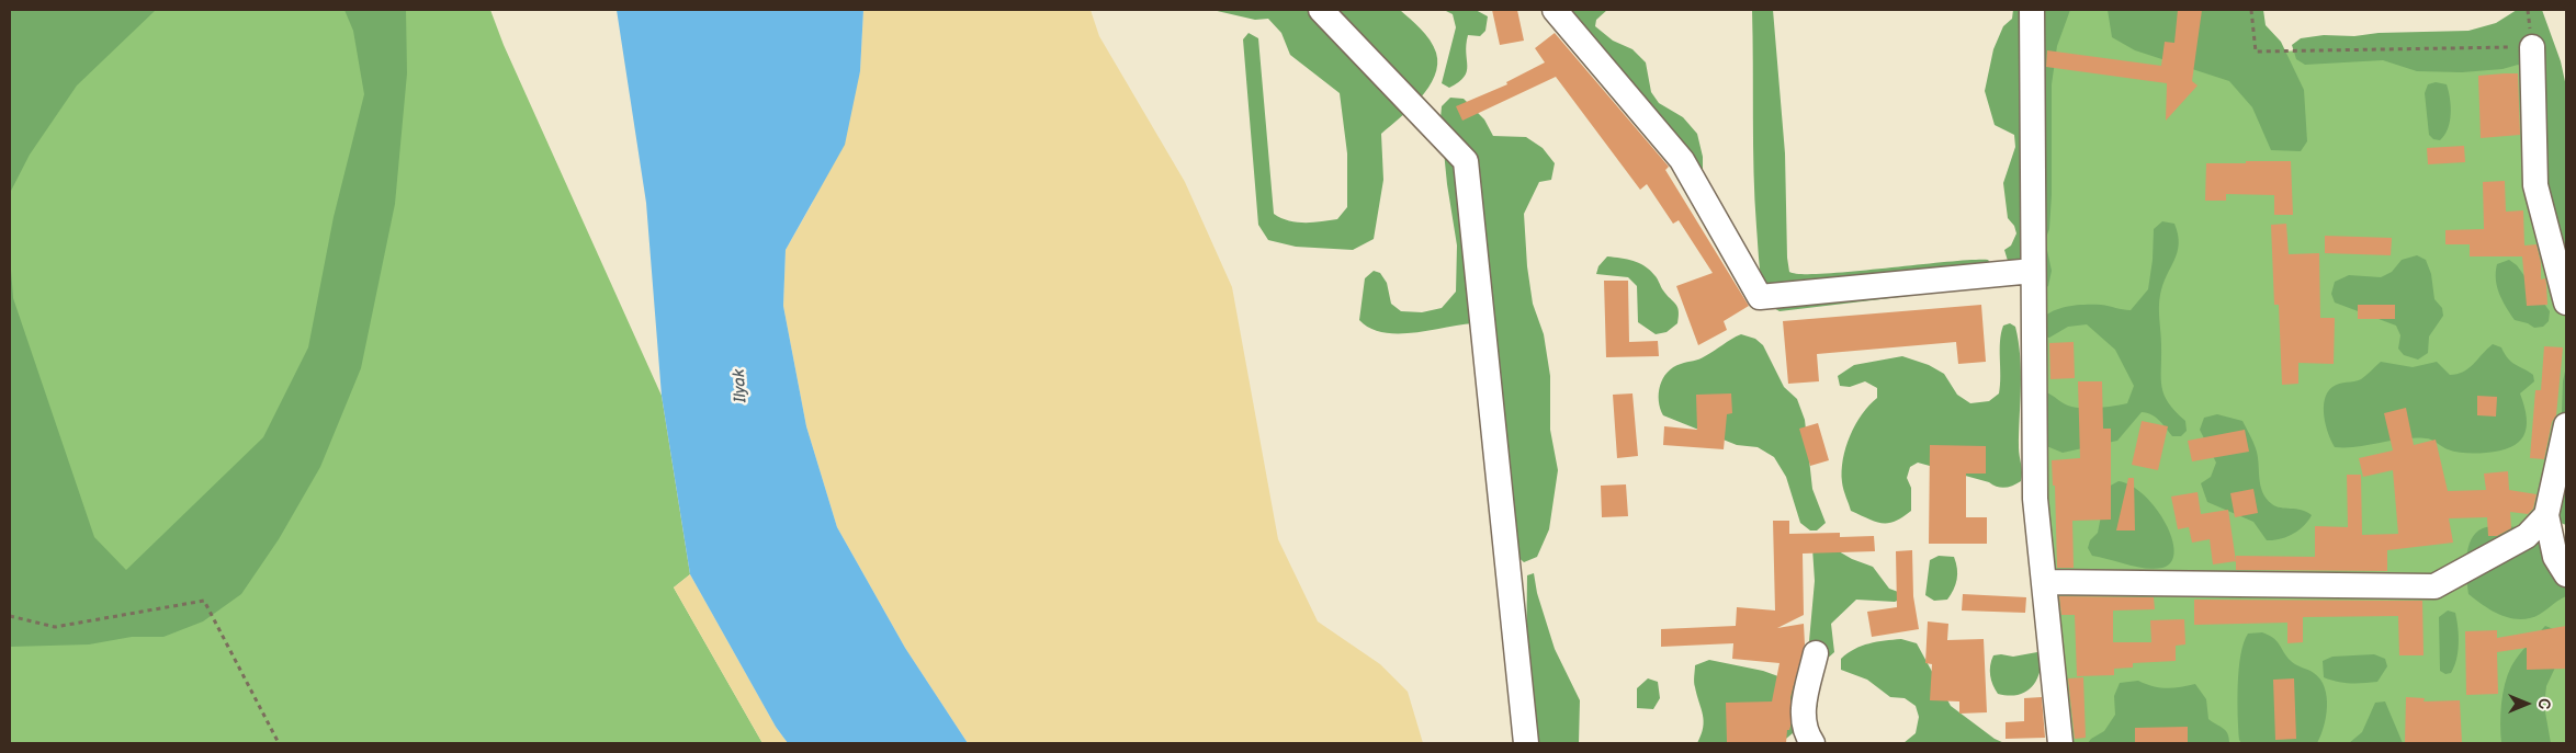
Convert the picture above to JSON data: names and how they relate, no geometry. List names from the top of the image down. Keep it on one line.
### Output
{"water":["Ilyak"],"north":"right"}
